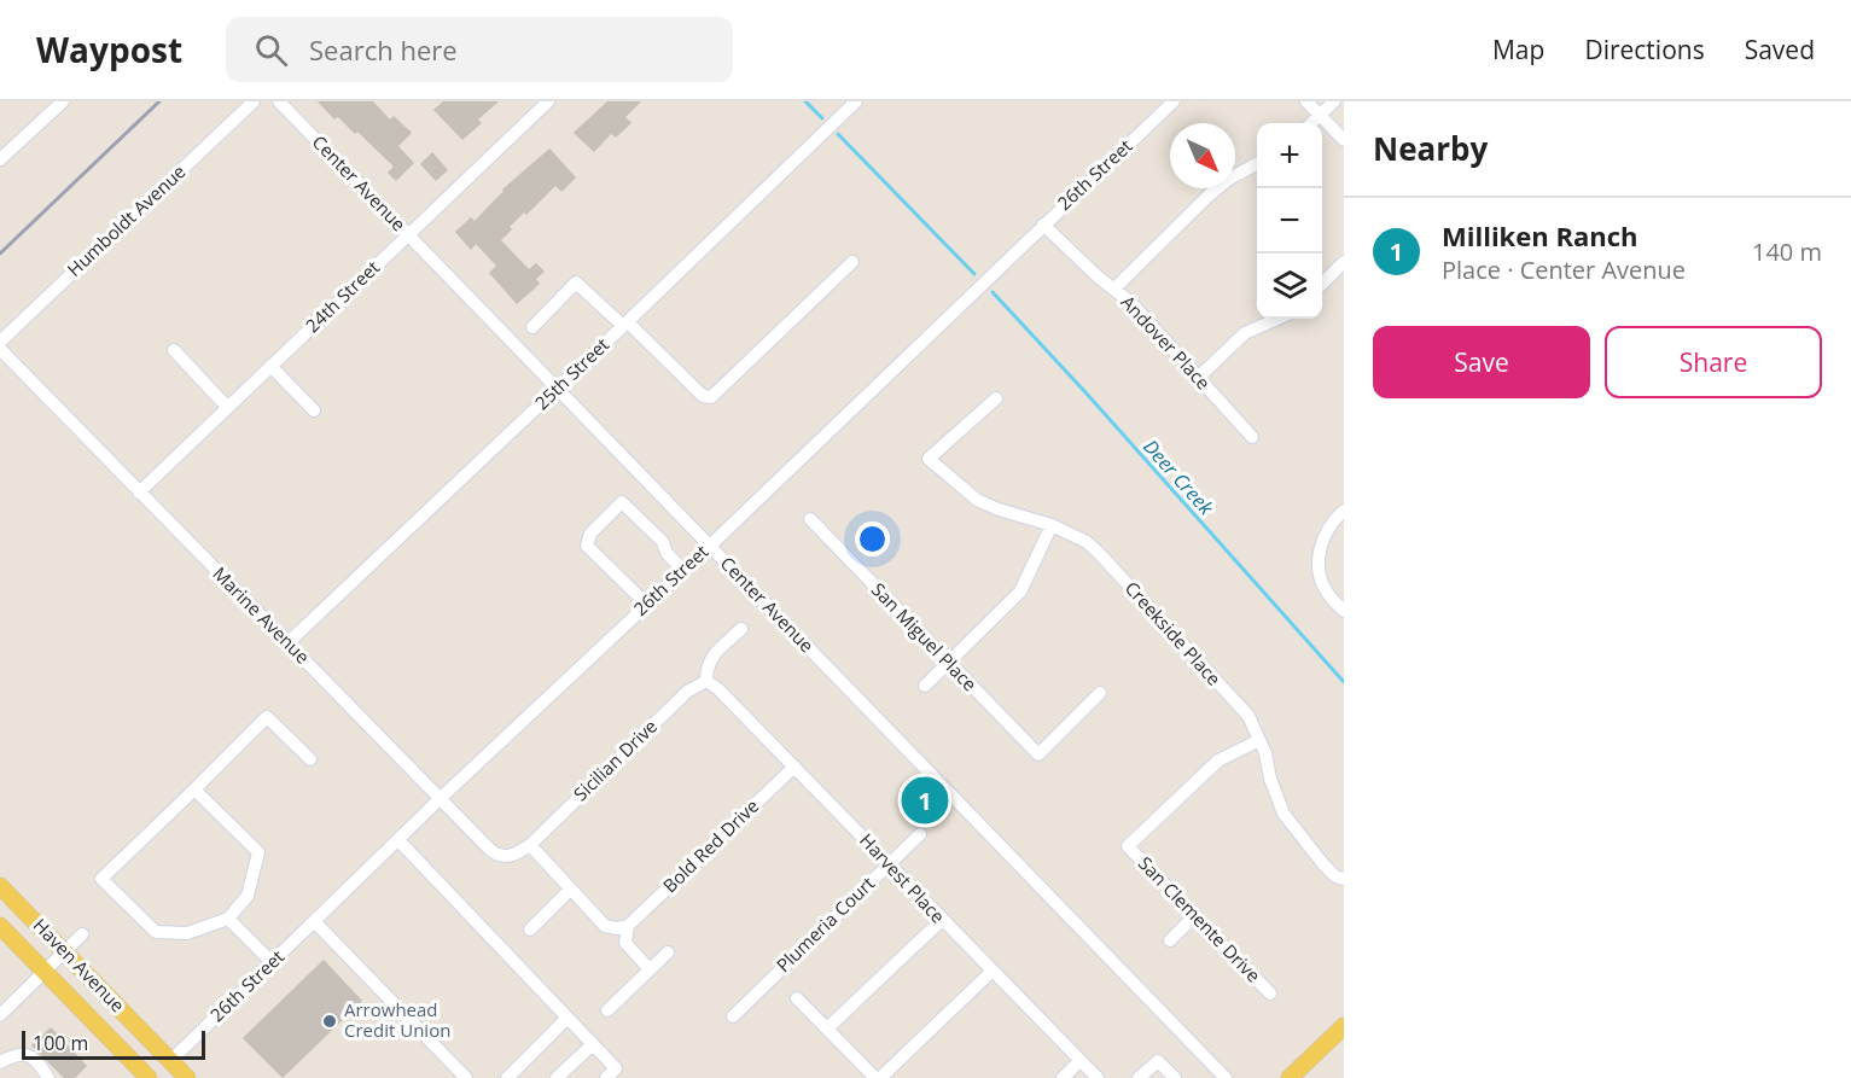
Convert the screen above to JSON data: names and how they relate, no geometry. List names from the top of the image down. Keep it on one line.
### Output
{"streets":{"main road":["Haven Avenue"],"street":["26th Street","Center Avenue","Humboldt Avenue","24th Street","Andover Place","25th Street","Marine Avenue","Creekside Place","San Miguel Place","Sicilian Drive","Bold Red Drive","Harvest Place","San Clemente Drive","Plumeria Court"]},"crossings":[["26th Street","Center Avenue"],["26th Street","Andover Place"],["26th Street","Marine Avenue"],["26th Street","Haven Avenue"],["Center Avenue","24th Street"],["Center Avenue","25th Street"],["24th Street","Marine Avenue"],["25th Street","Marine Avenue"],["Marine Avenue","Sicilian Drive"],["Creekside Place","San Clemente Drive"],["Sicilian Drive","Harvest Place"],["Bold Red Drive","Harvest Place"],["Harvest Place","Plumeria Court"]],"water":["Deer Creek"],"places":["Arrowhead Credit Union"],"scale_bar":"100 m","north":"bottom right","page":{"header":"Waypost","search":"Search here","nav":["Map","Directions","Saved"],"heading":"Nearby","map_buttons":["+","−"],"list":[{"mark":"1","name":"Milliken Ranch","note":"Place · Center Avenue","value":"140 m"}],"buttons":["Save","Share"],"pins":"1","scale":"100 m"}}
